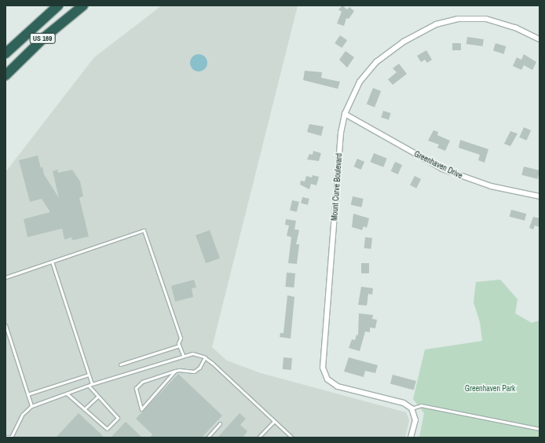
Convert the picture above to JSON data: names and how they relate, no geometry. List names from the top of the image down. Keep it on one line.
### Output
{"streets":{"highway":["US 169"],"street":["Greenhaven Drive","Mount Curve Boulevard"]},"crossings":[["Greenhaven Drive","Mount Curve Boulevard"]],"parks":["Greenhaven Park"]}
